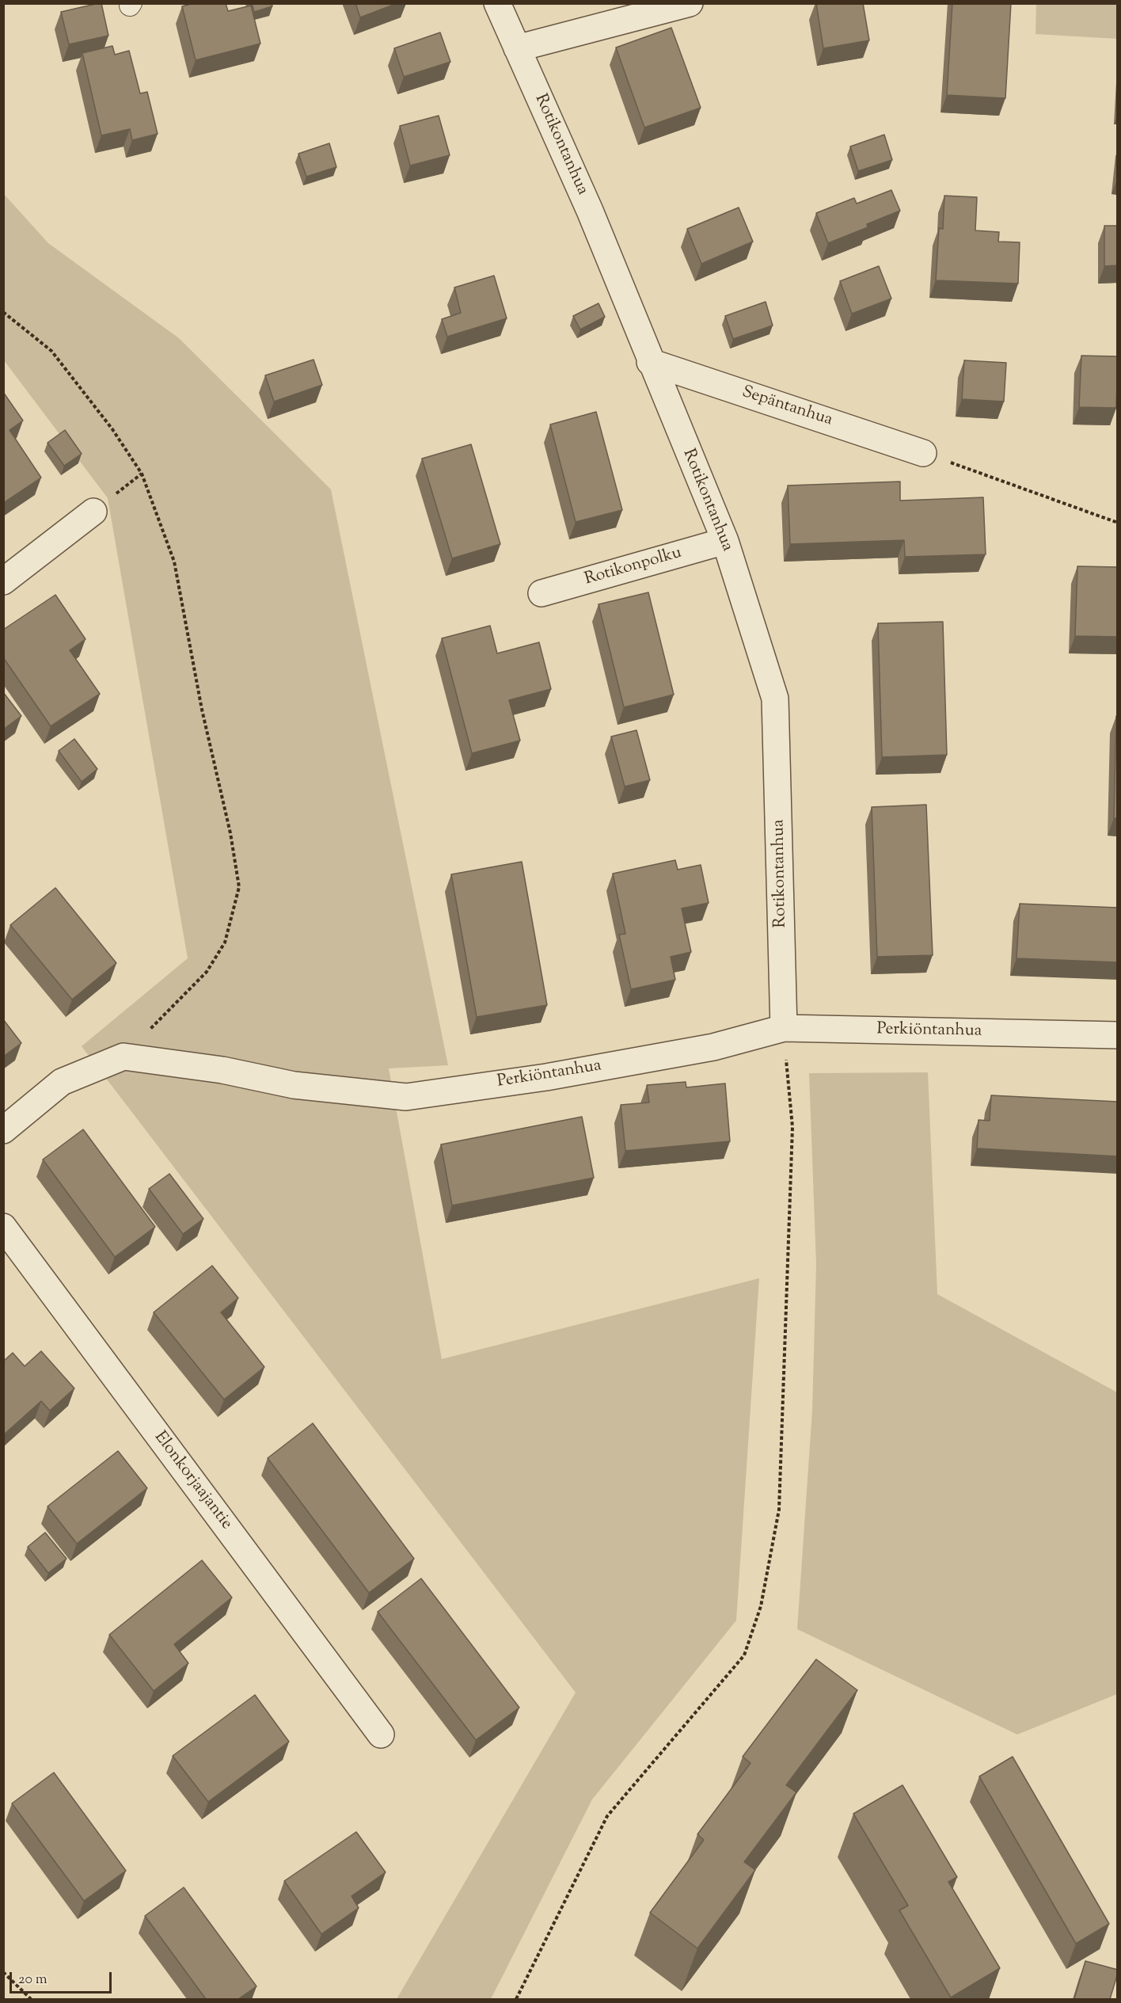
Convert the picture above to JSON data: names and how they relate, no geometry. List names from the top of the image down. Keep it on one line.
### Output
{"streets":{"street":["Rotikontanhua","Sepäntanhua","Rotikonpolku","Perkiöntanhua","Elonkorjaajantie"]},"crossings":[["Rotikontanhua","Sepäntanhua"],["Rotikontanhua","Rotikonpolku"],["Rotikontanhua","Perkiöntanhua"]],"scale_bar":"20 m"}
